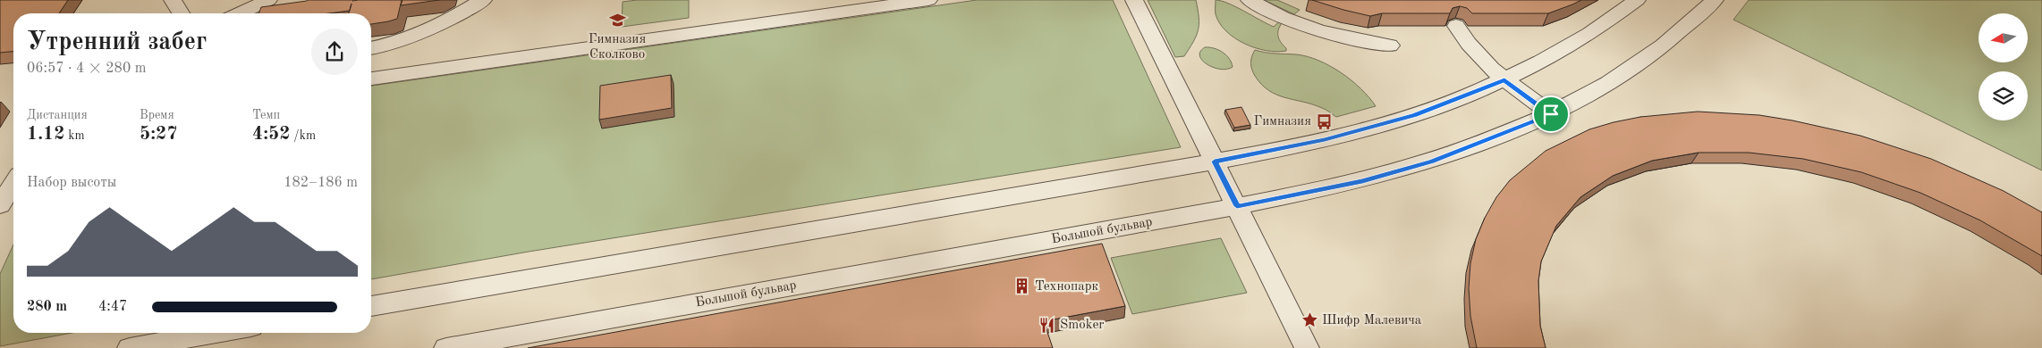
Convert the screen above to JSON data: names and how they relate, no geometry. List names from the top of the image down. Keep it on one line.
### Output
{"streets":{"street":["Большой бульвар"]},"places":{"school or university":["Гимназия Сколково"],"bus stop":["Гимназия"],"building":["Технопарк"],"place":["Шифр Малевича"],"restaurant":["Smoker"]},"north":"left","page":{"heading":["Утренний забег","06:57 · 4 × 280 m"],"stats":[["Дистанция","1.12 km"],["Время","5:27"],["Темп","4:52 /km"]],"chart":["Набор высоты","182–186 m"],"list":[{"name":"280 m","note":"4:47"}]}}
